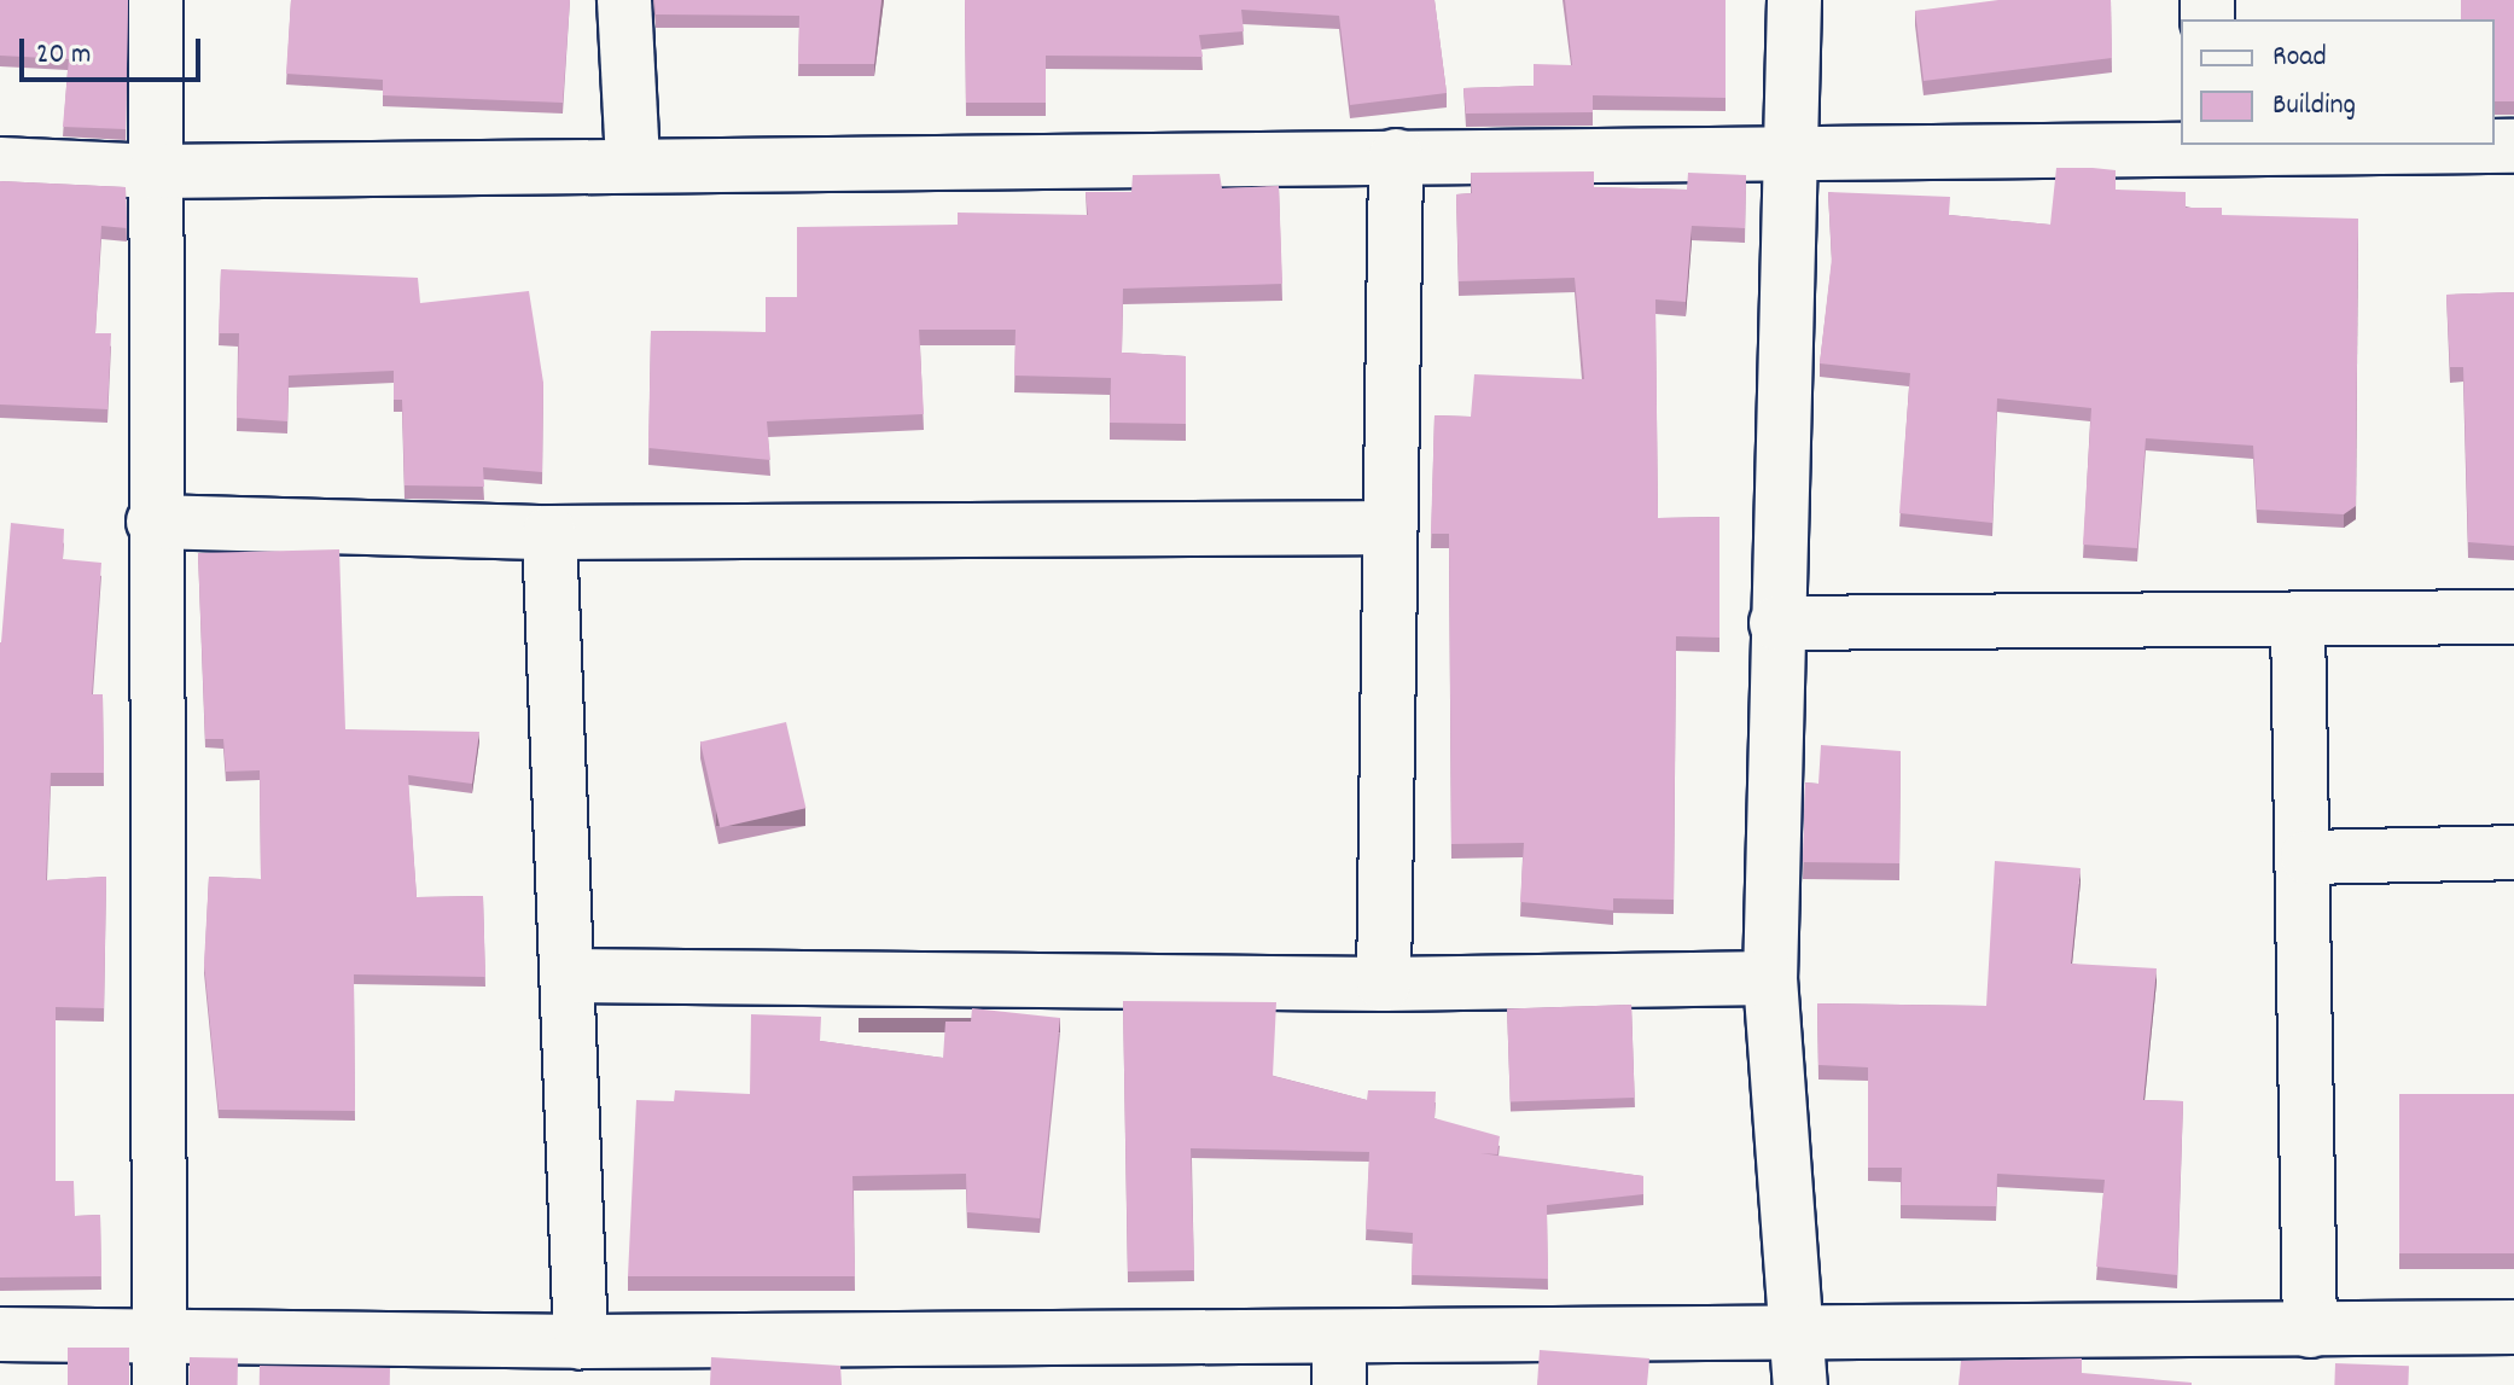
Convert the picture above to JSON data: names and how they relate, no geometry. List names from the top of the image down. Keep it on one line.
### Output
{"legend":["Road","Building"],"scale_bar":"20 m"}
